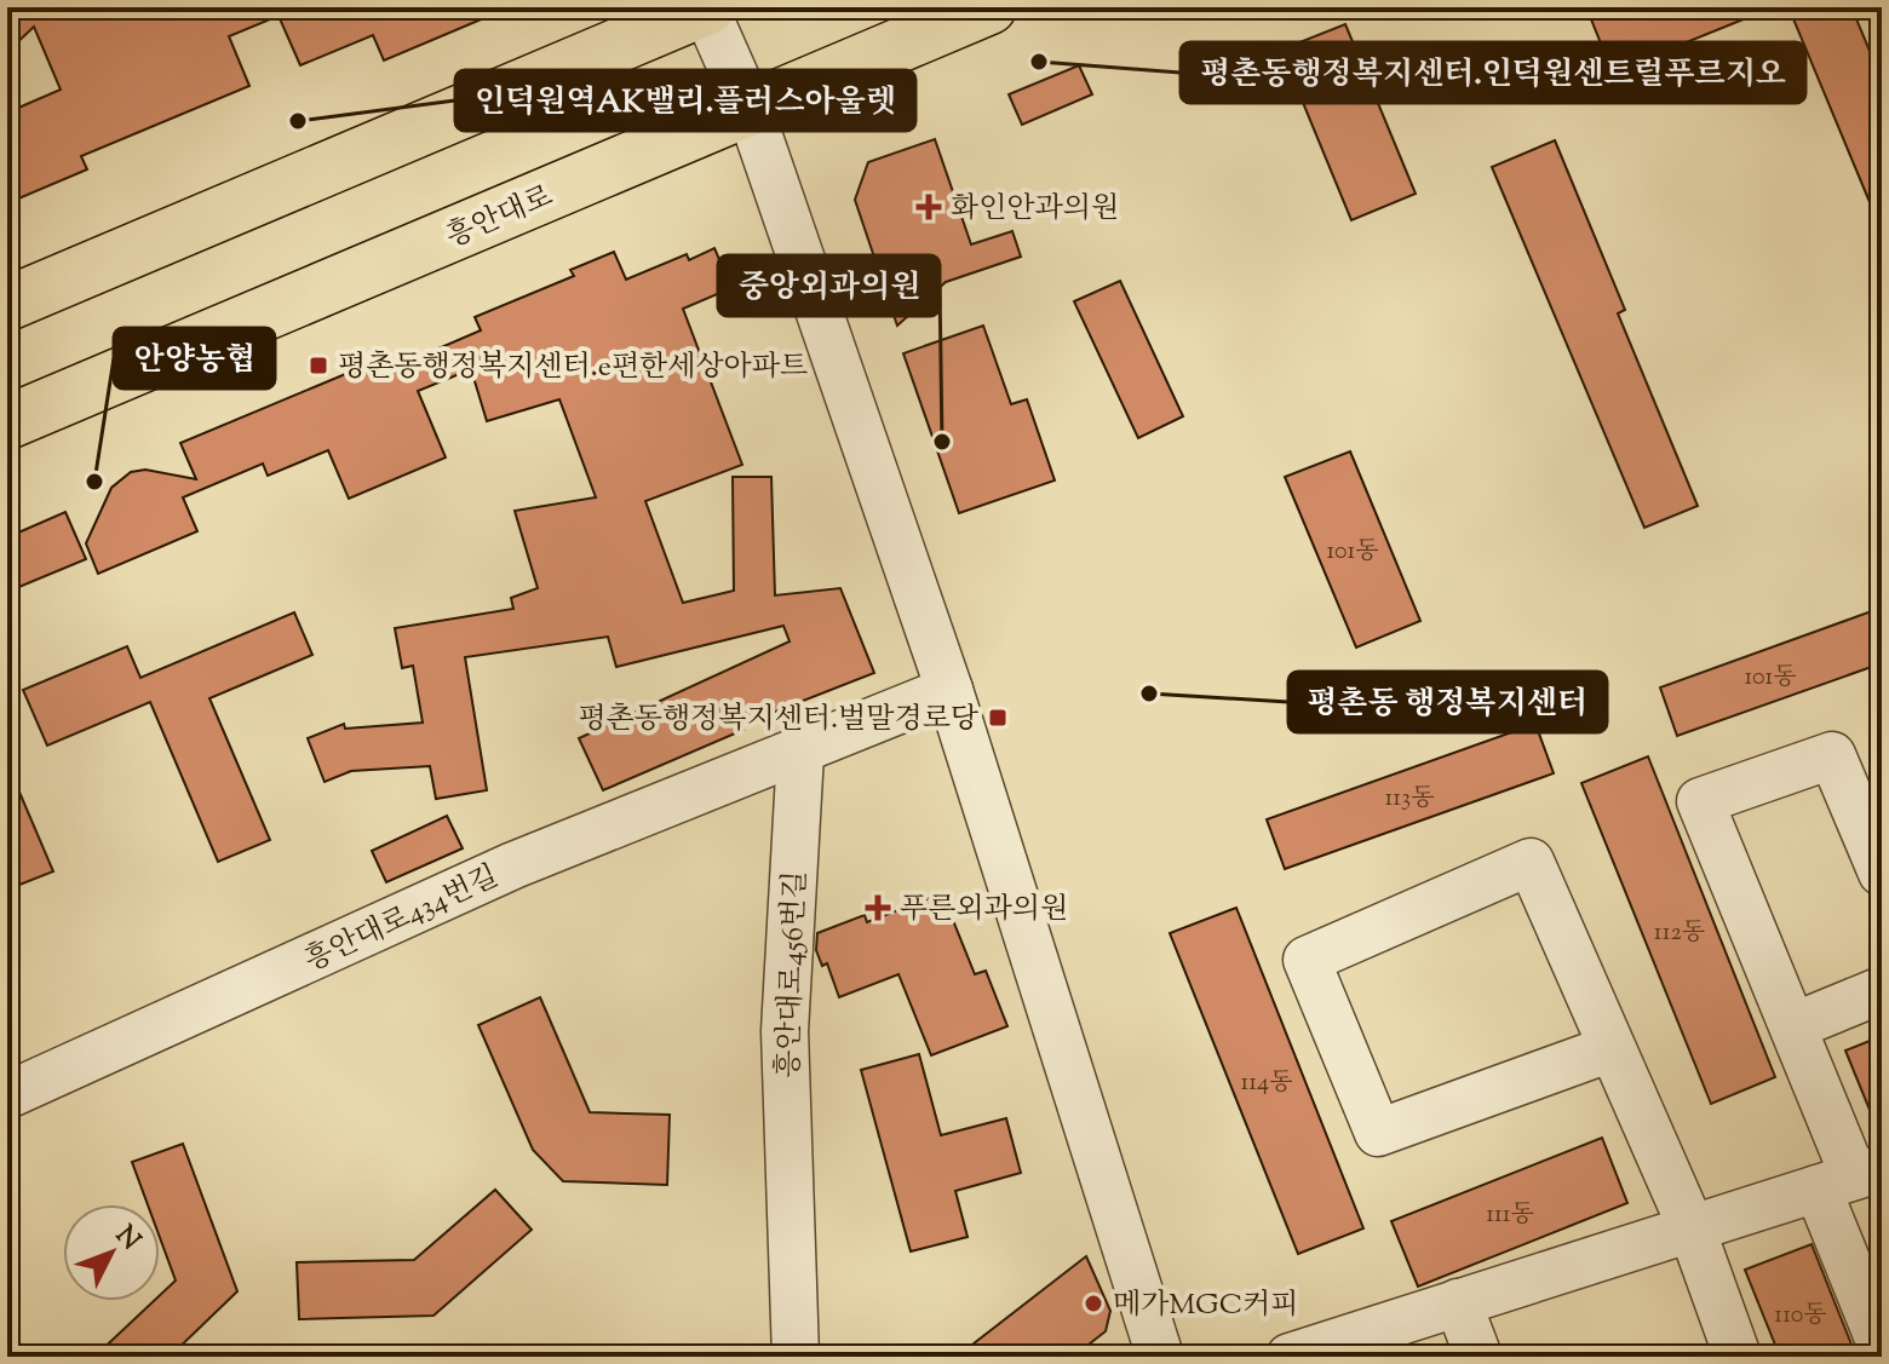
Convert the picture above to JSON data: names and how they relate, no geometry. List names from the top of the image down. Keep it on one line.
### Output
{"streets":{"main road":["흥안대로"],"street":["흥안대로434번길","흥안대로456번길"]},"crossings":[["흥안대로434번길","흥안대로456번길"]],"places":{"other":["평촌동행정복지센터.인덕원센트럴푸르지오","인덕원역AK밸리.플러스아울렛","중앙외과의원","안양농협","평촌동 행정복지센터","메가MGC커피"],"health":["화인안과의원","푸른외과의원"],"transit":["평촌동행정복지센터.e편한세상아파트","평촌동행정복지센터.벌말경로당"]},"house_numbers":["101동","101동","113동","112동","114동","111동","110동"],"north":"top right"}
